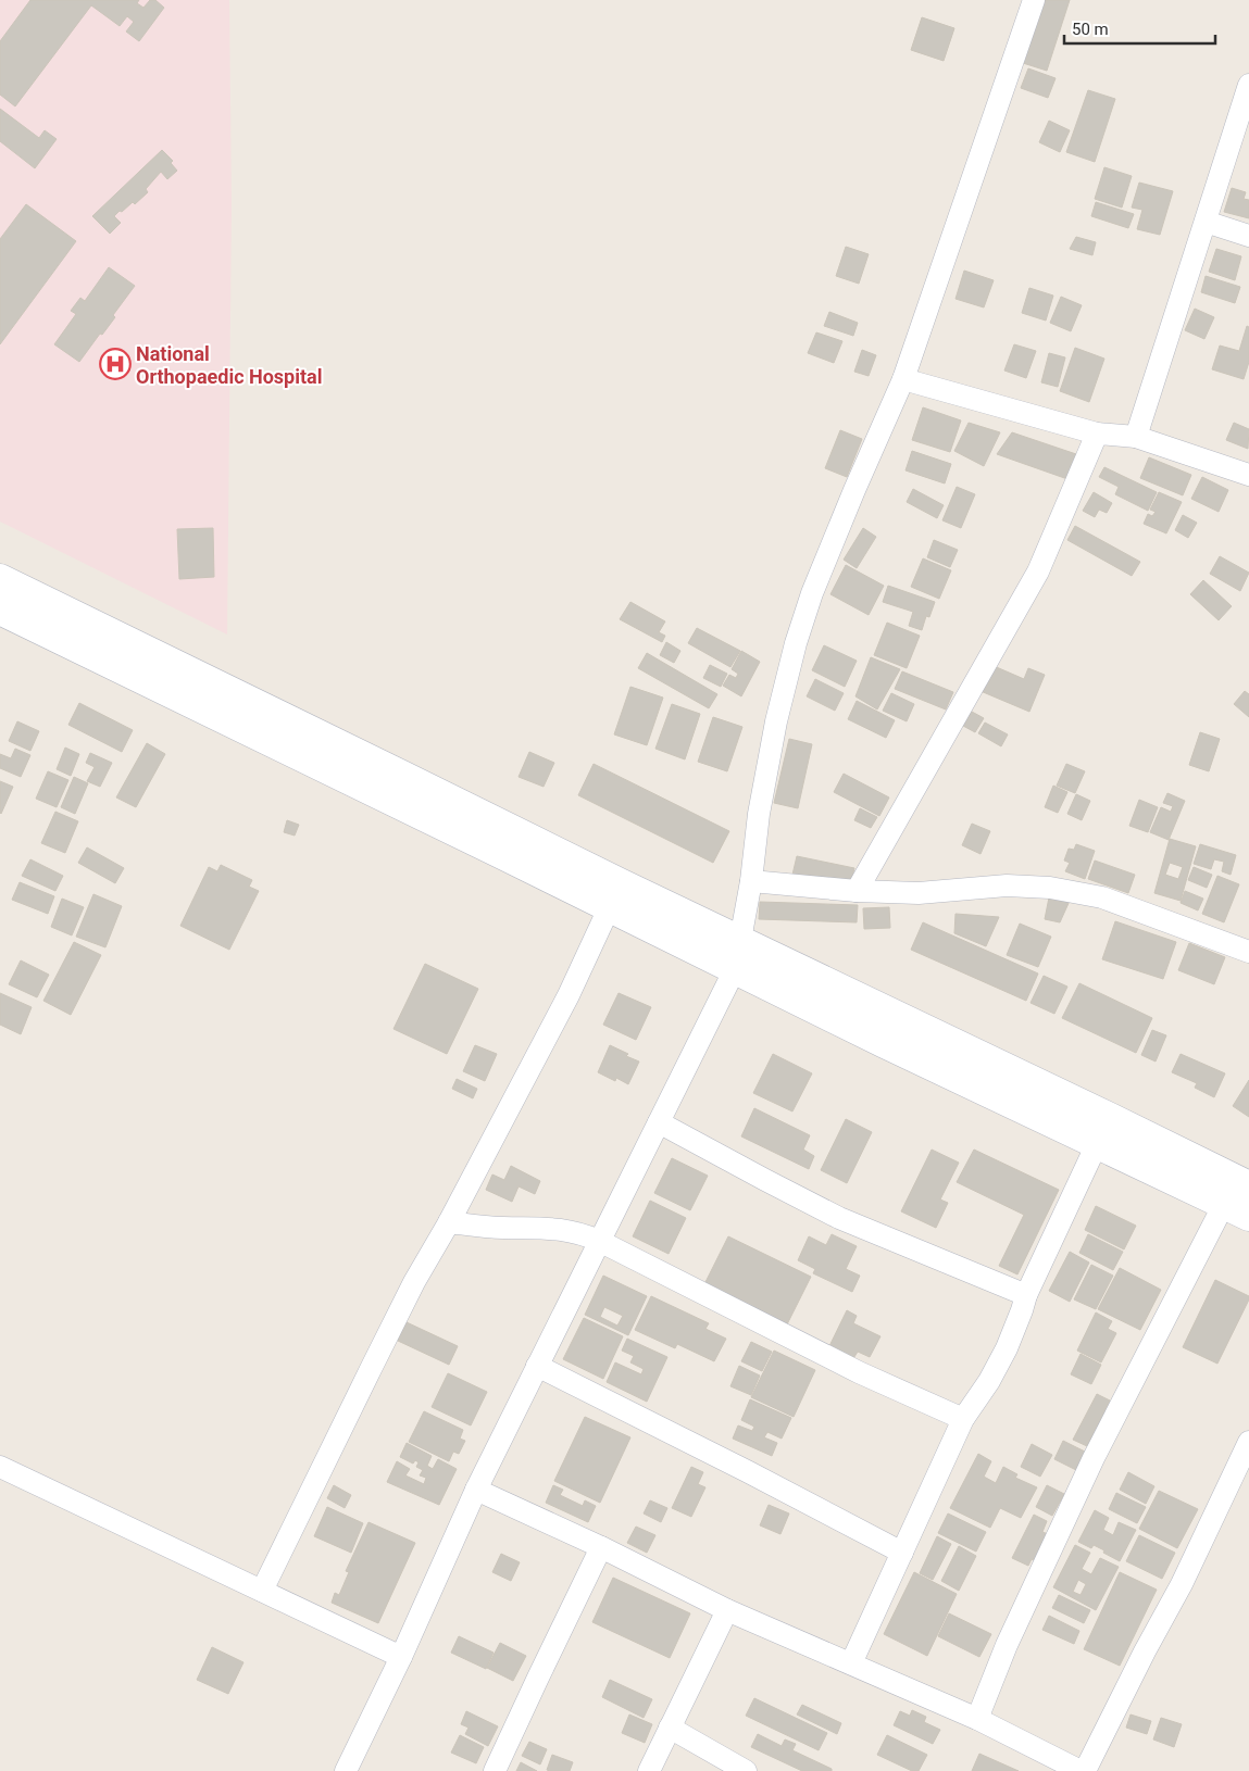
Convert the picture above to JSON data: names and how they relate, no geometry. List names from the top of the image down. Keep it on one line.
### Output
{"places":{"hospital":["National Orthopaedic Hospital"]},"scale_bar":"50 m"}
